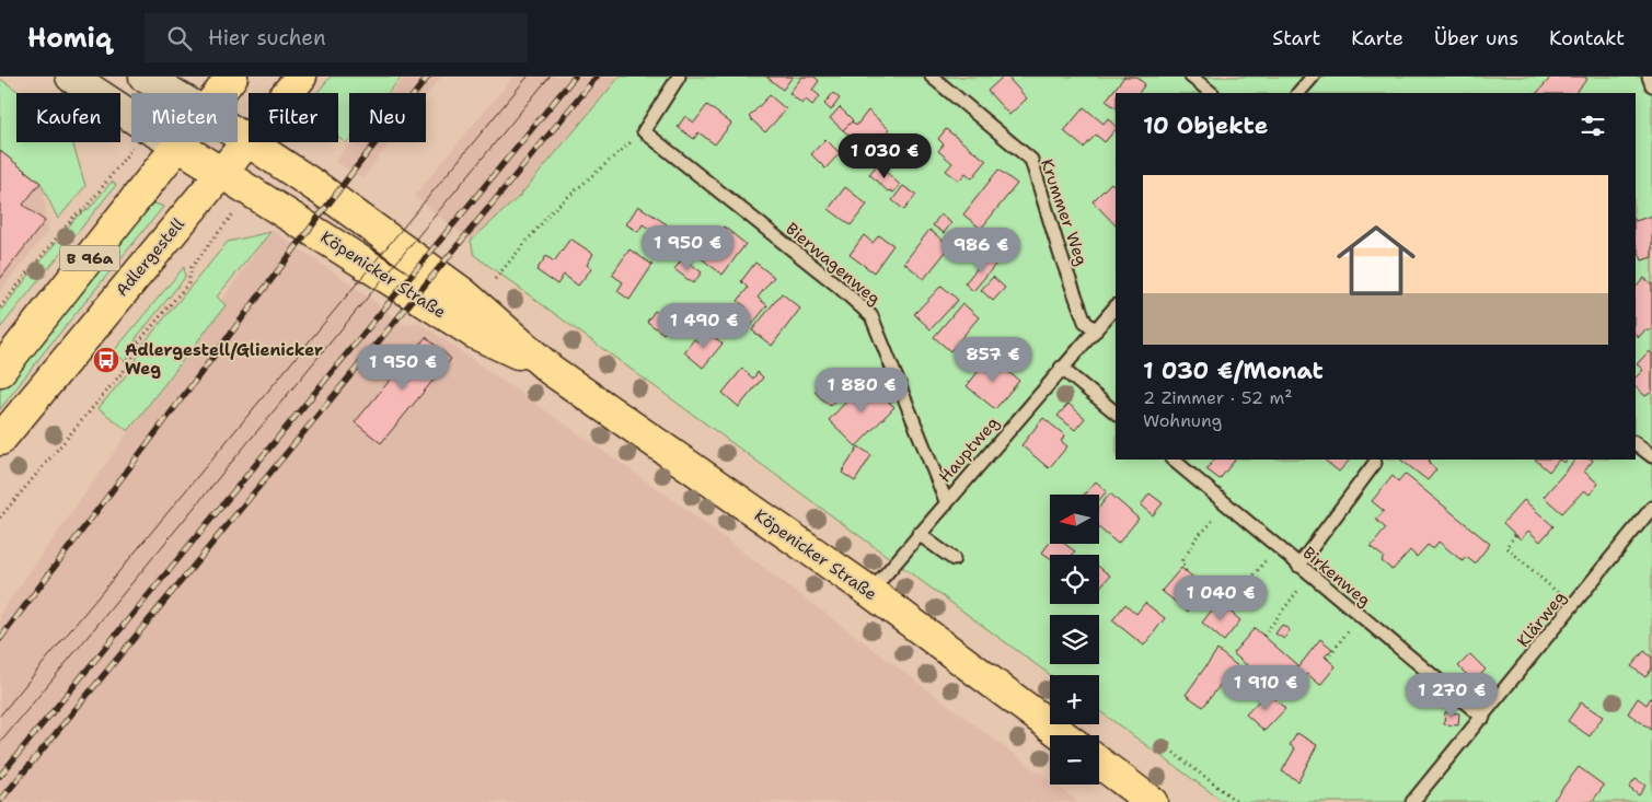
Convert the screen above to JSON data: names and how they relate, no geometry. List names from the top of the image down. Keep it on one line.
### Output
{"streets":{"main road":["Adlergestell","B 96a","Köpenicker Straße"],"lane":["Krummer Weg","Bierwagenweg","Hauptweg","Birkenweg","Klärweg"]},"crossings":[["Krummer Weg","Hauptweg"],["Adlergestell","Köpenicker Straße"],["B 96a","Köpenicker Straße"],["Bierwagenweg","Hauptweg"],["Köpenicker Straße","Hauptweg"],["Birkenweg","Klärweg"]],"places":{"bus stop":["Adlergestell/Glienicker Weg"]},"north":"left","page":{"header":"Homiq","search":"Hier suchen","nav":["Start","Karte","Über uns","Kontakt"],"chip":["Kaufen","Mieten","Filter","Neu"],"heading":"10 Objekte","price":["1 030 €","1 950 €","986 €","1 490 €","857 €","1 950 €","1 880 €","1 040 €","1 910 €","1 270 €"],"list":[{"name":"1 030 €/Monat","note":"2 Zimmer · 52 m² · Wohnung"}],"map_buttons":["+","−"]}}
